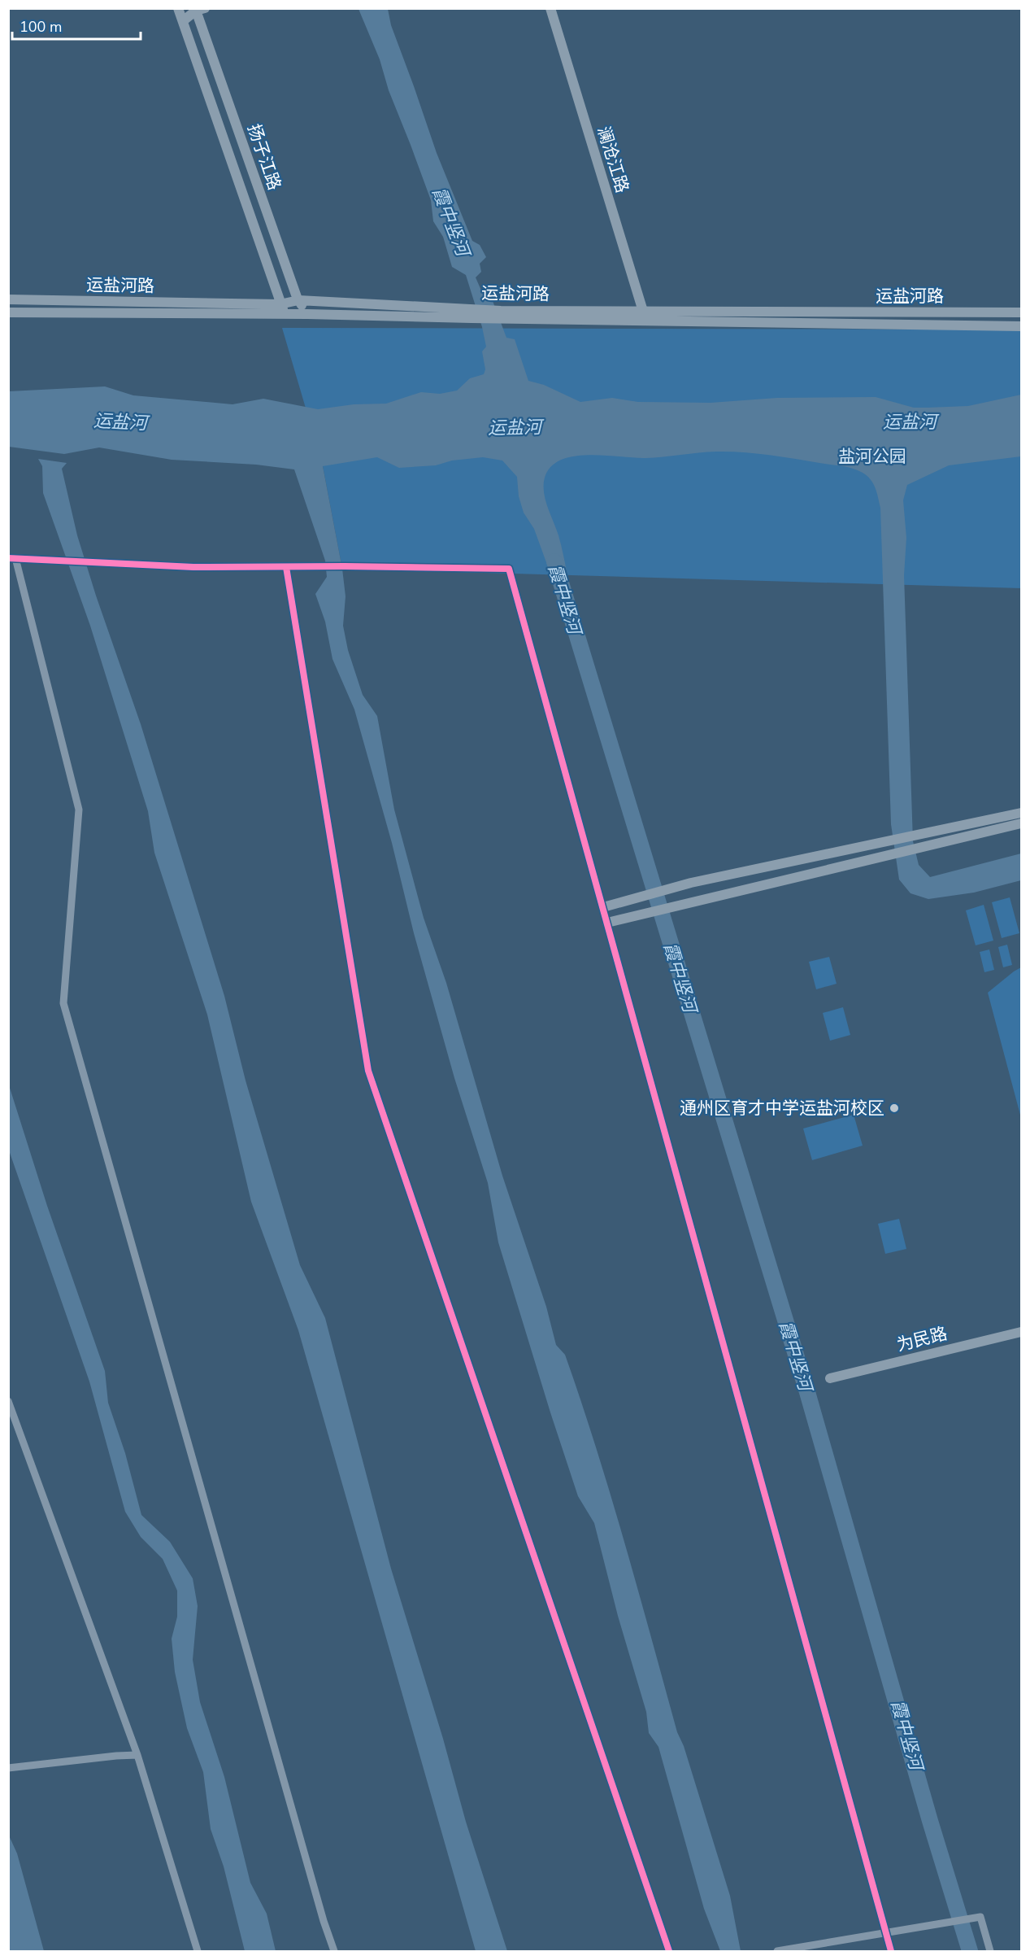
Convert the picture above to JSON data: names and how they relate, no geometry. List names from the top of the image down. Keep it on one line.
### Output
{"streets":{"main road":["扬子江路","澜沧江路","运盐河路","为民路"]},"crossings":[["扬子江路","运盐河路"],["澜沧江路","运盐河路"]],"water":["霞中竖河","运盐河"],"parks":["盐河公园"],"places":["通州区育才中学运盐河校区"],"scale_bar":"100 m"}
